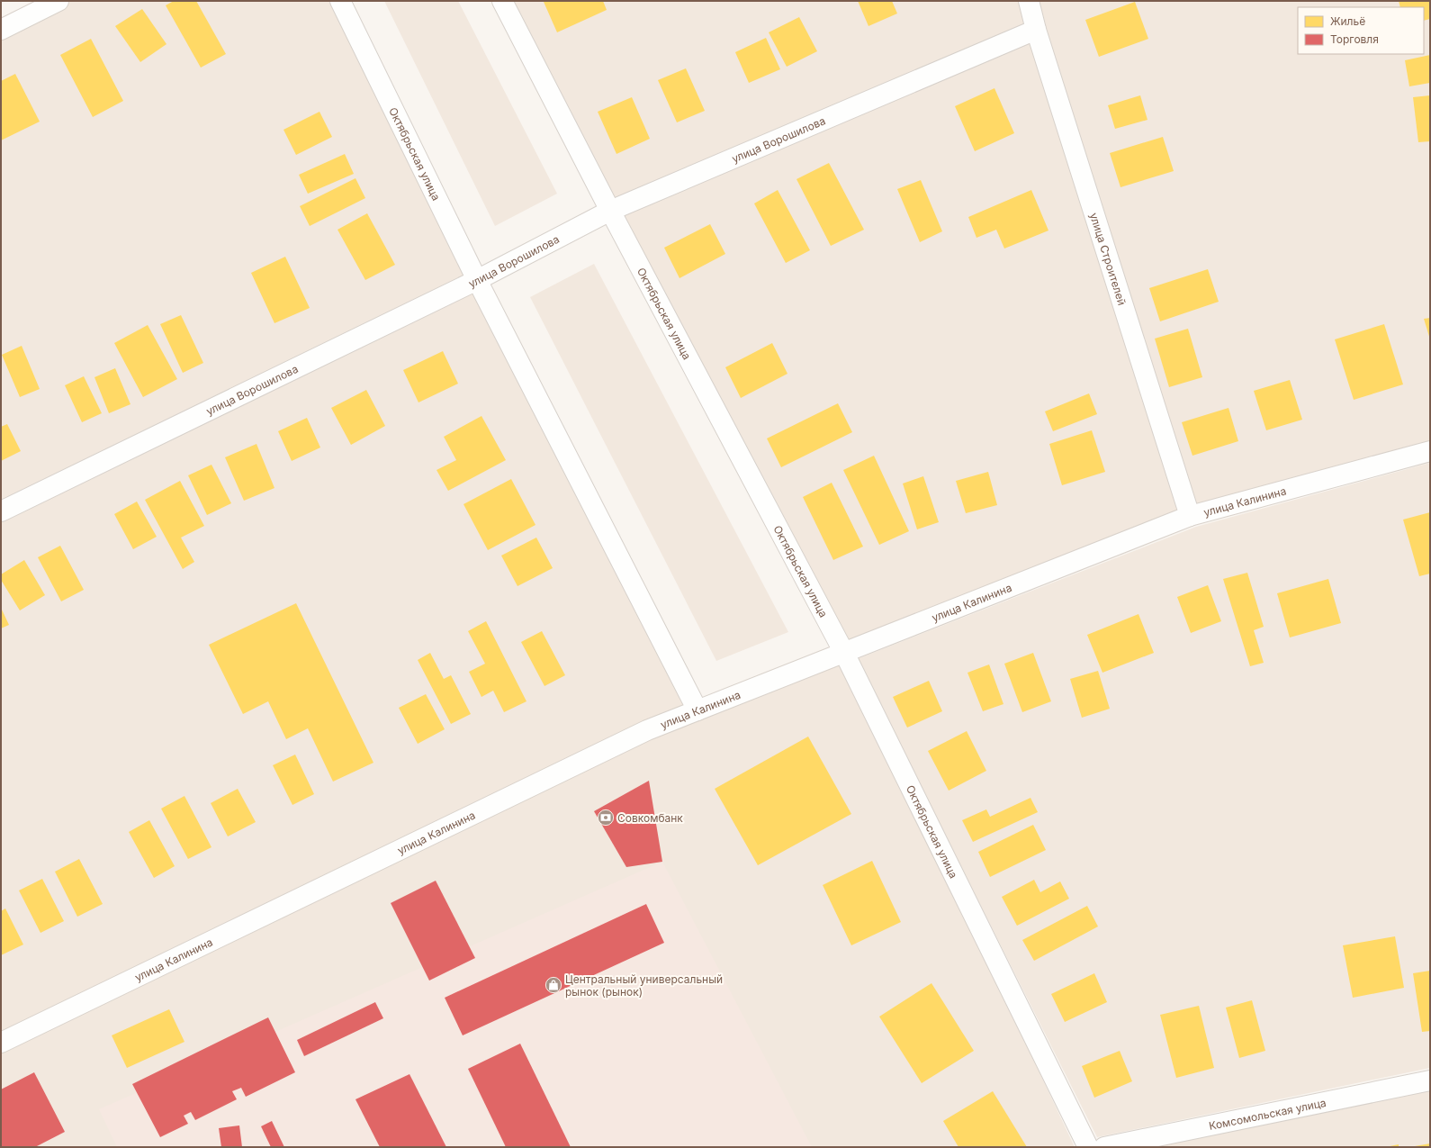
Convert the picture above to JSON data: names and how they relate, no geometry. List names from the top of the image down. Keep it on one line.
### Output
{"streets":{"street":["улица Ворошилова","Октябрьская улица","улица Строителей","улица Калинина","Комсомольская улица"]},"crossings":[["улица Ворошилова","Октябрьская улица"],["улица Ворошилова","улица Строителей"],["Октябрьская улица","улица Калинина"],["улица Строителей","улица Калинина"]],"places":{"bank":["Совкомбанк"],"shop":["Центральный универсальный рынок (рынок)"]},"legend":["Жильё","Торговля"]}
